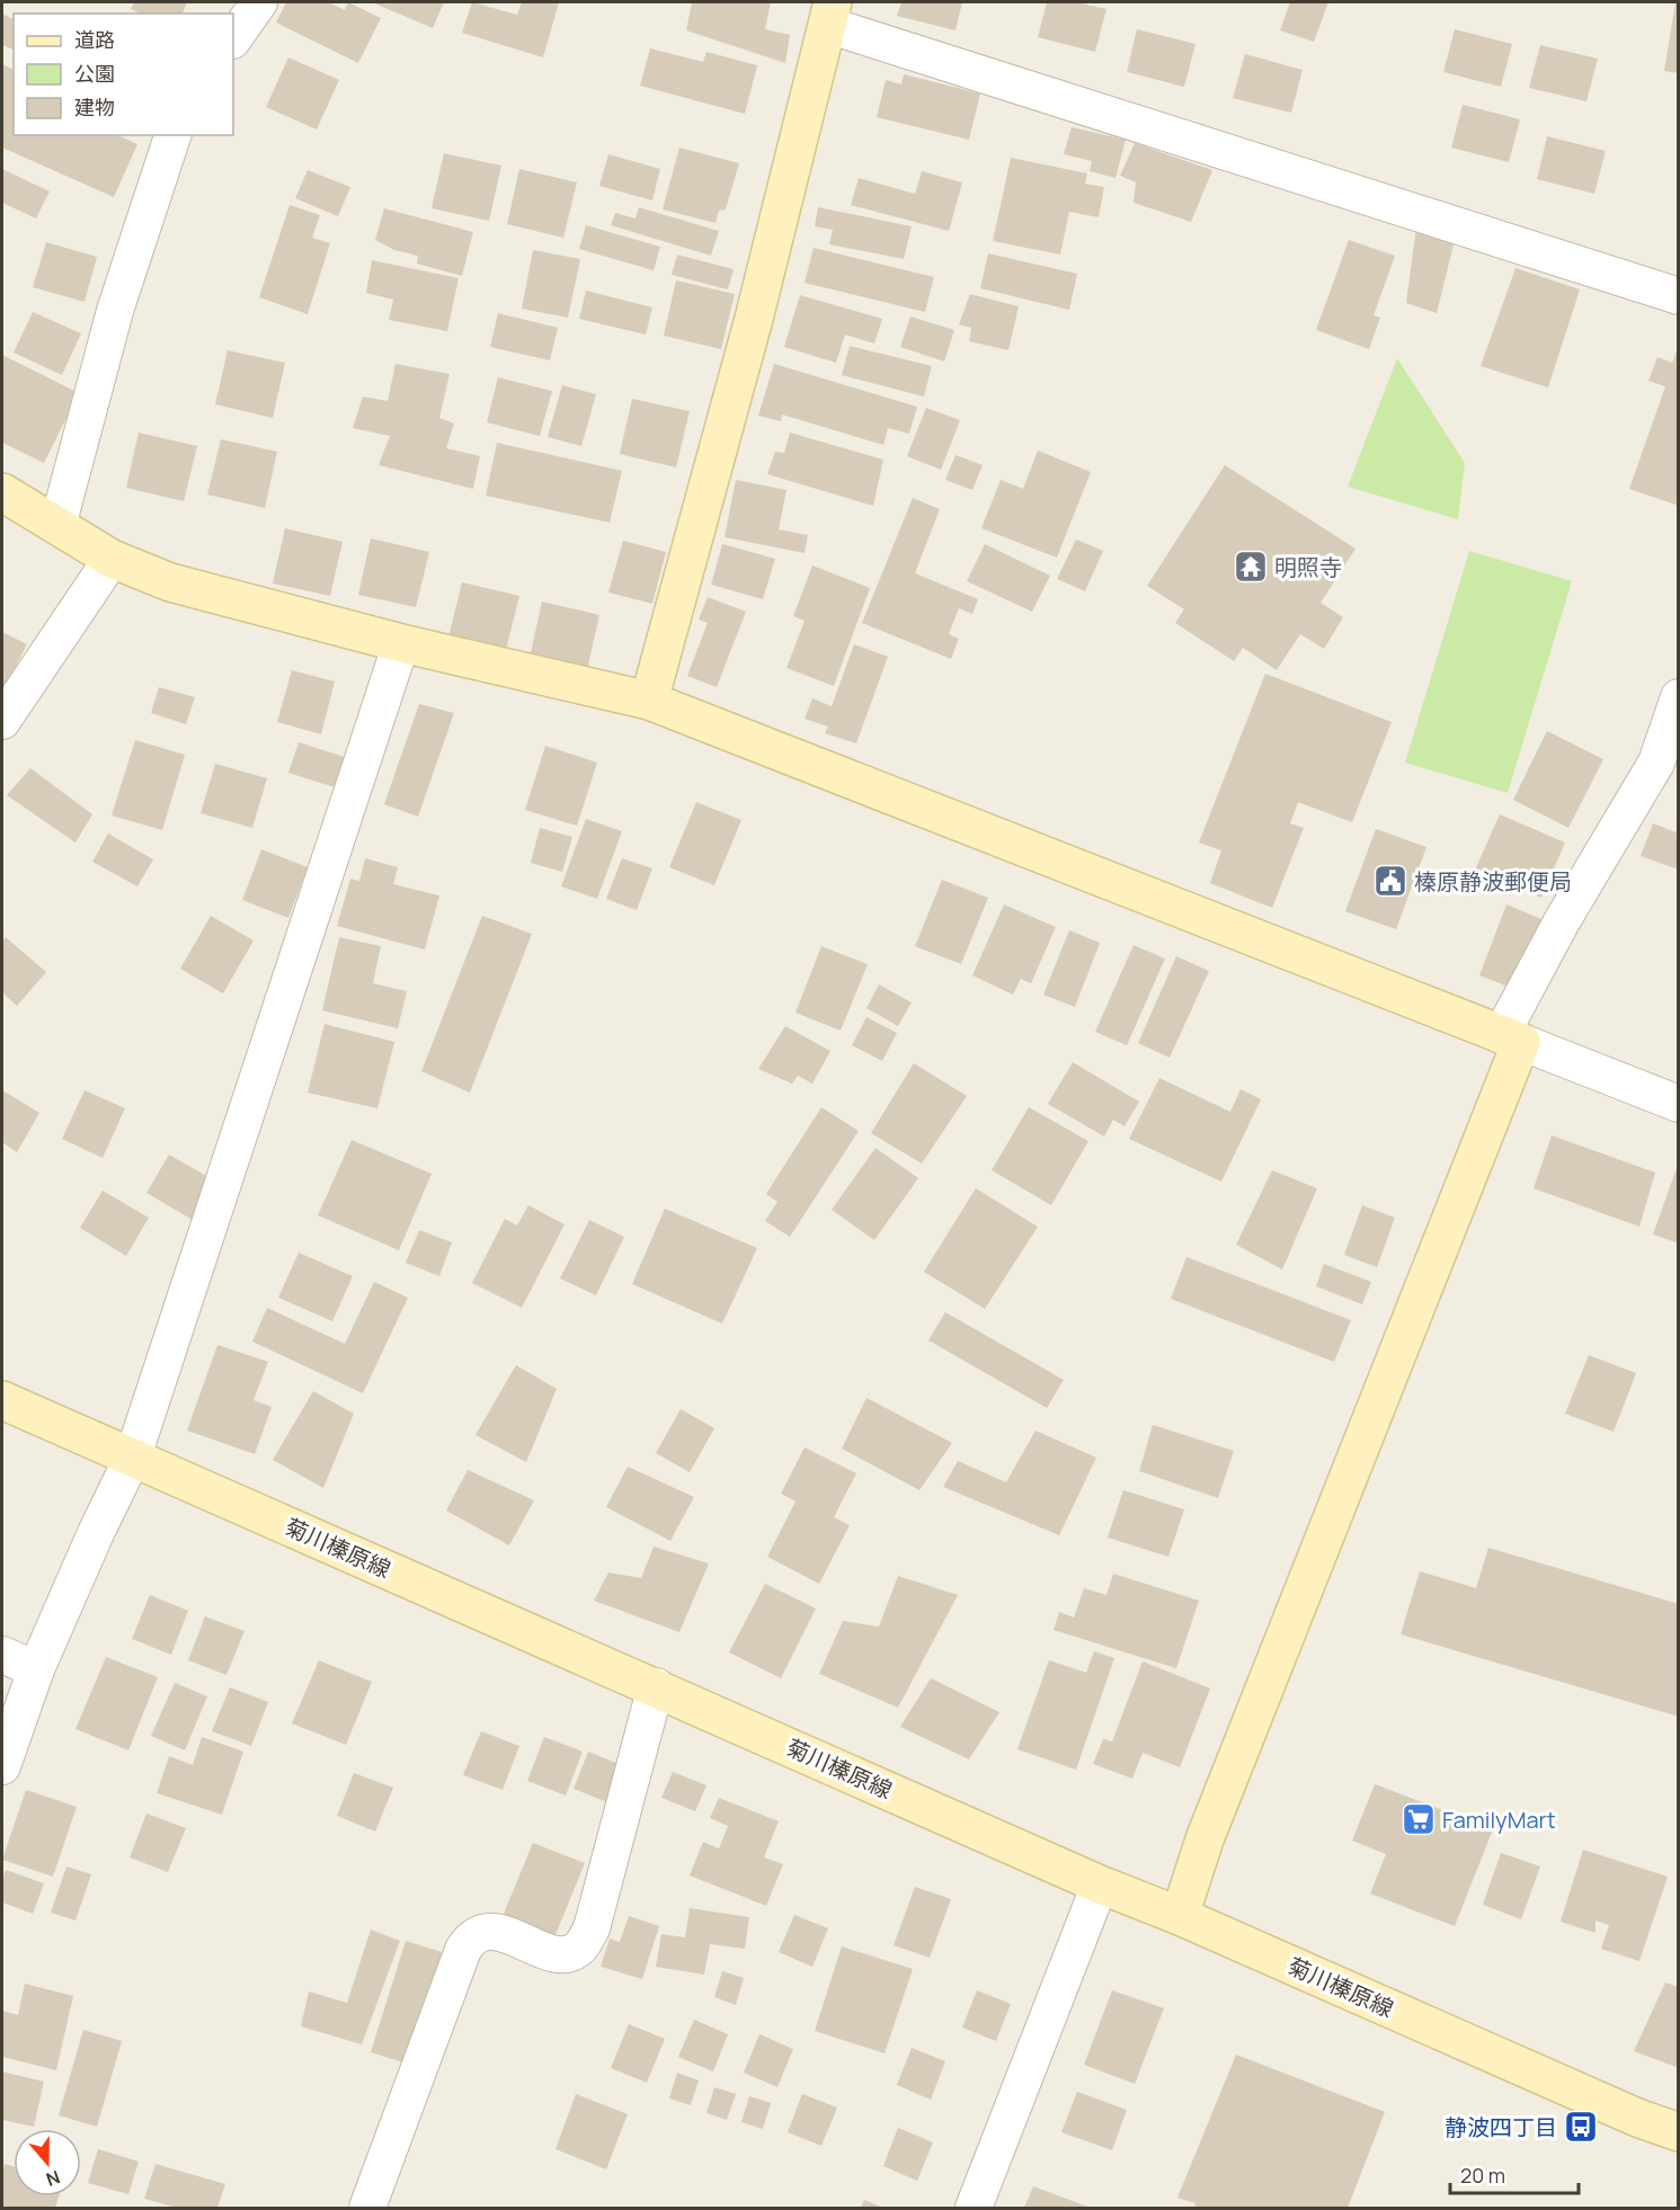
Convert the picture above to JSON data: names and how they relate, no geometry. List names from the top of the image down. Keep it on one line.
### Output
{"streets":{"street":["菊川榛原線"]},"places":{"temple":["明照寺"],"public building":["榛原静波郵便局"],"supermarket":["FamilyMart"],"bus stop":["静波四丁目"]},"legend":["道路","公園","建物"],"scale_bar":"20 m","north":"bottom"}
